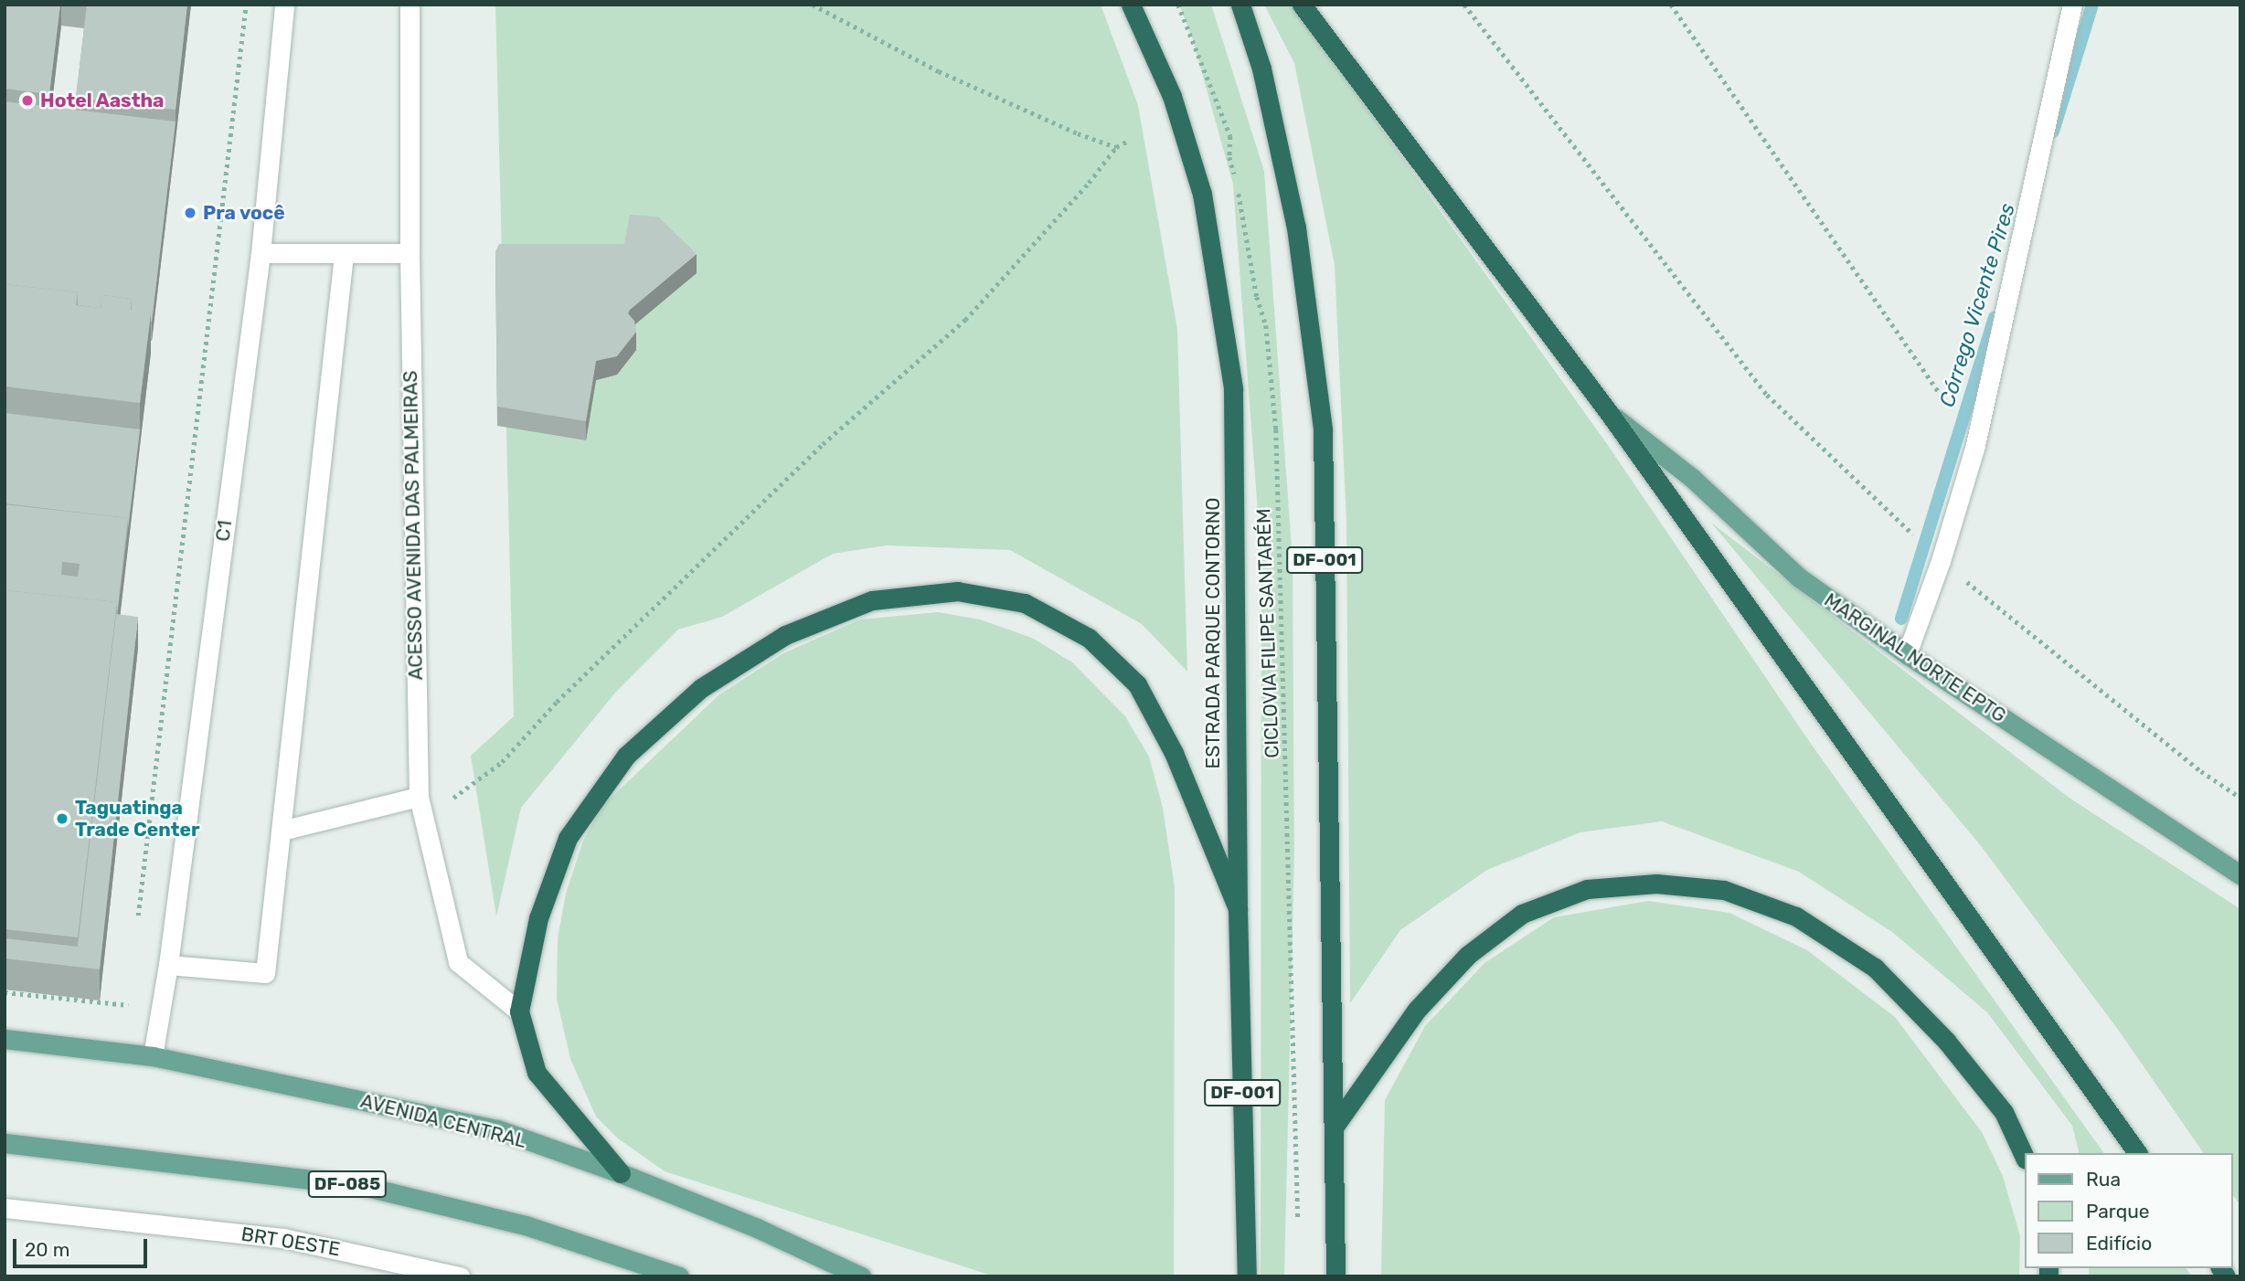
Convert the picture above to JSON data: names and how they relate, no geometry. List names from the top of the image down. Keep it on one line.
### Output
{"streets":{"highway":["DF-001","ESTRADA PARQUE CONTORNO"],"main road":["MARGINAL NORTE EPTG","AVENIDA CENTRAL","DF-085"],"street":["ACESSO AVENIDA DAS PALMEIRAS","C1","BRT OESTE"],"path":["CICLOVIA FILIPE SANTARÉM"]},"crossings":[["C1","AVENIDA CENTRAL"]],"water":["Córrego Vicente Pires"],"places":["Hotel Aastha","Pra você","Taguatinga Trade Center"],"legend":["Rua","Parque","Edifício"],"scale_bar":"20 m"}
